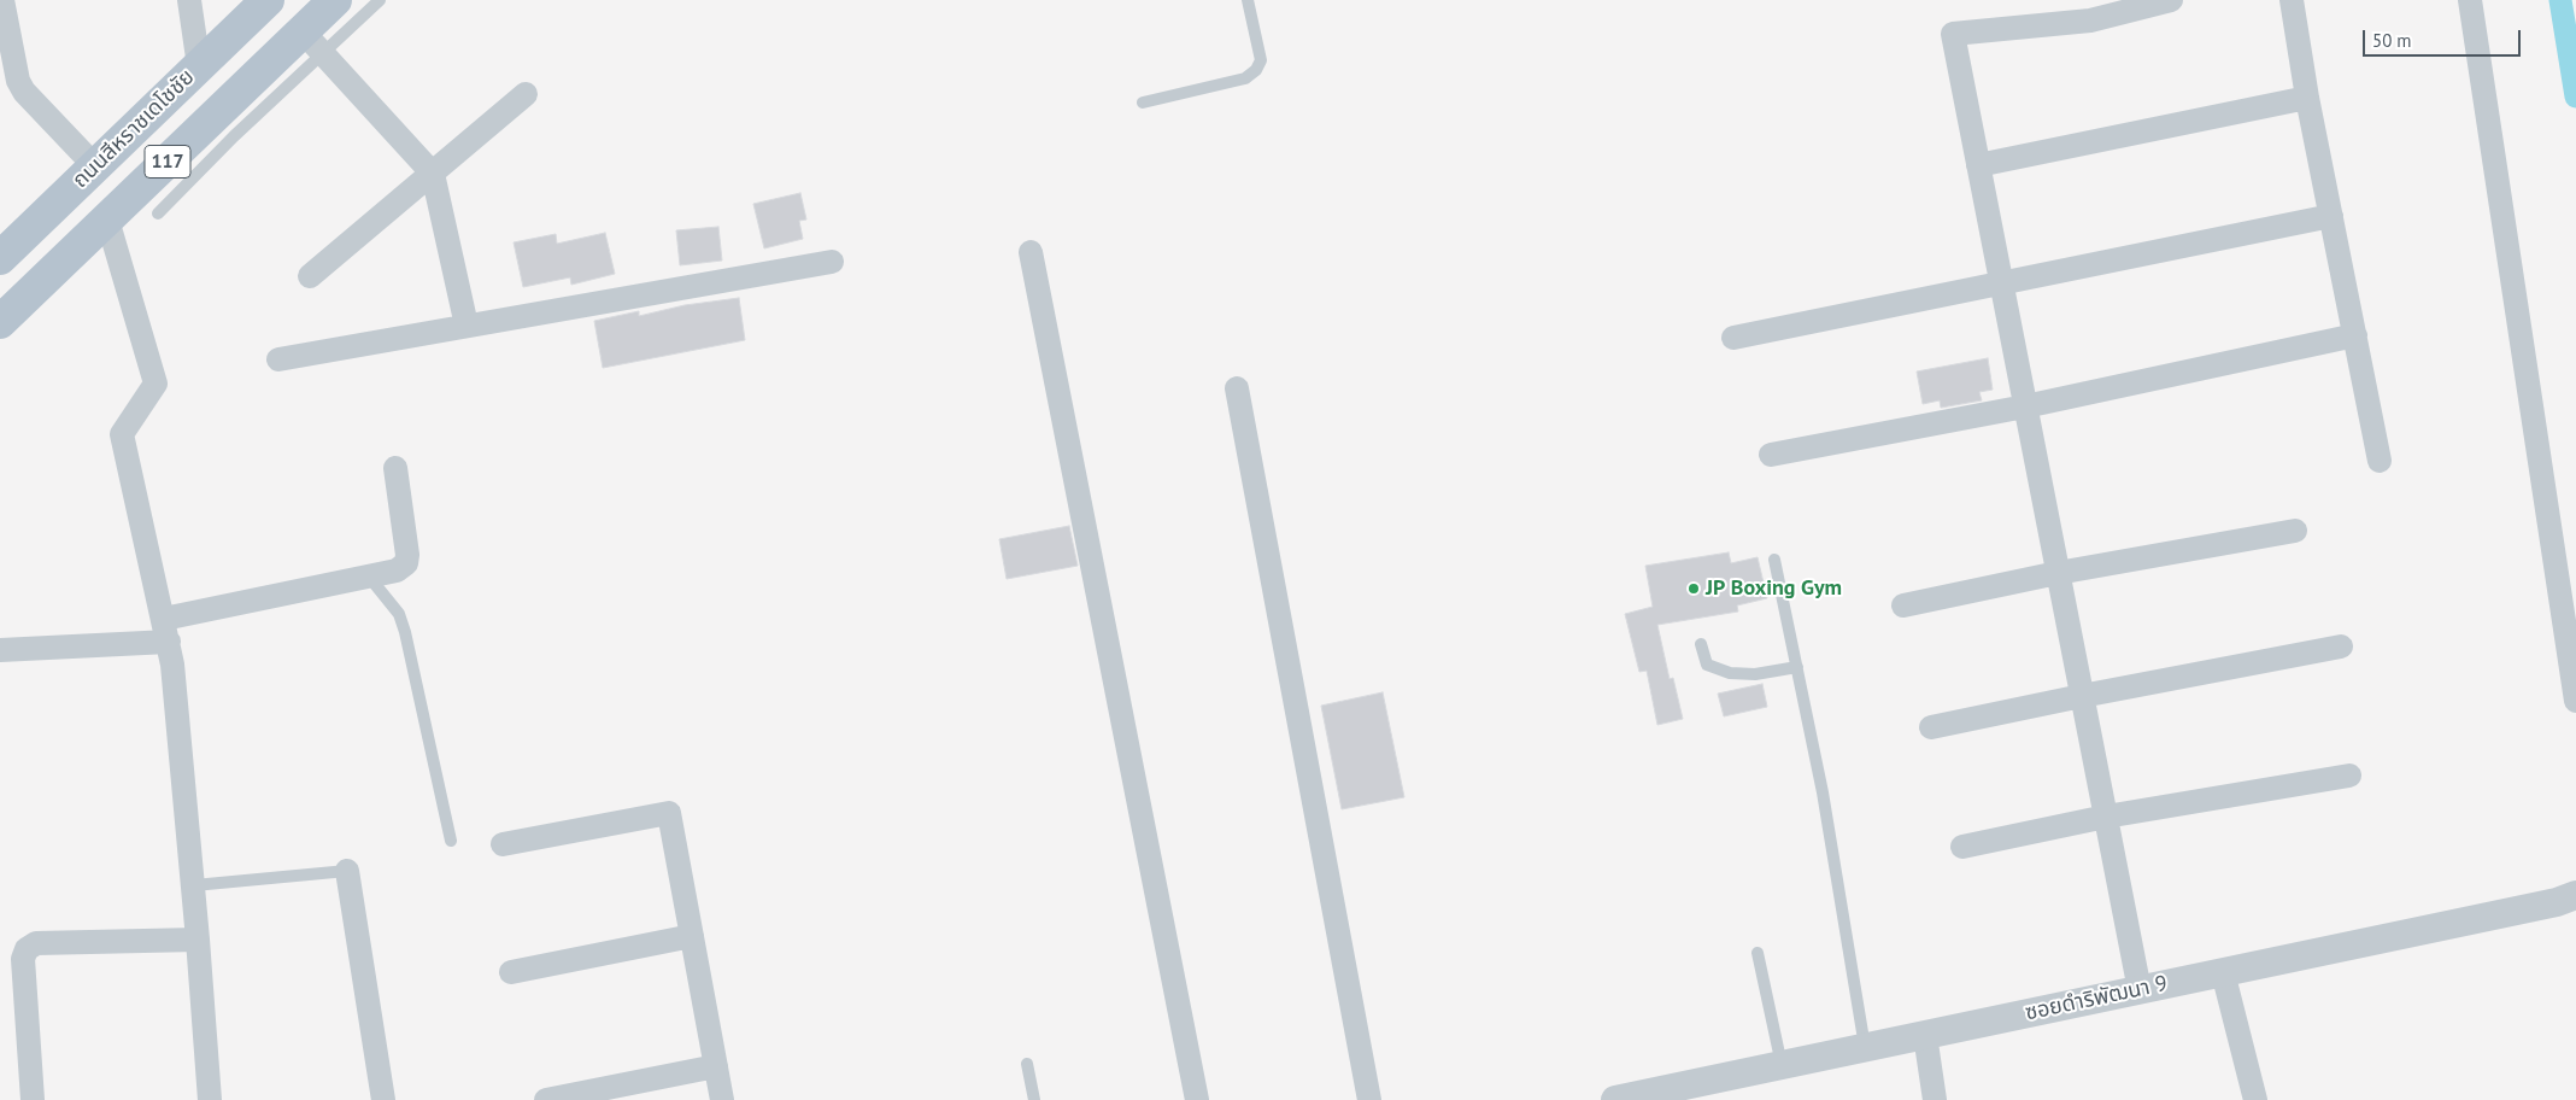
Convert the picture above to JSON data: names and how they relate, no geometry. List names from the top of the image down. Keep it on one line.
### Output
{"streets":{"main road":["ถนนสีหราชเดโชชัย","117"],"street":["ซอยดำริพัฒนา 9"]},"places":["JP Boxing Gym"],"scale_bar":"50 m"}
